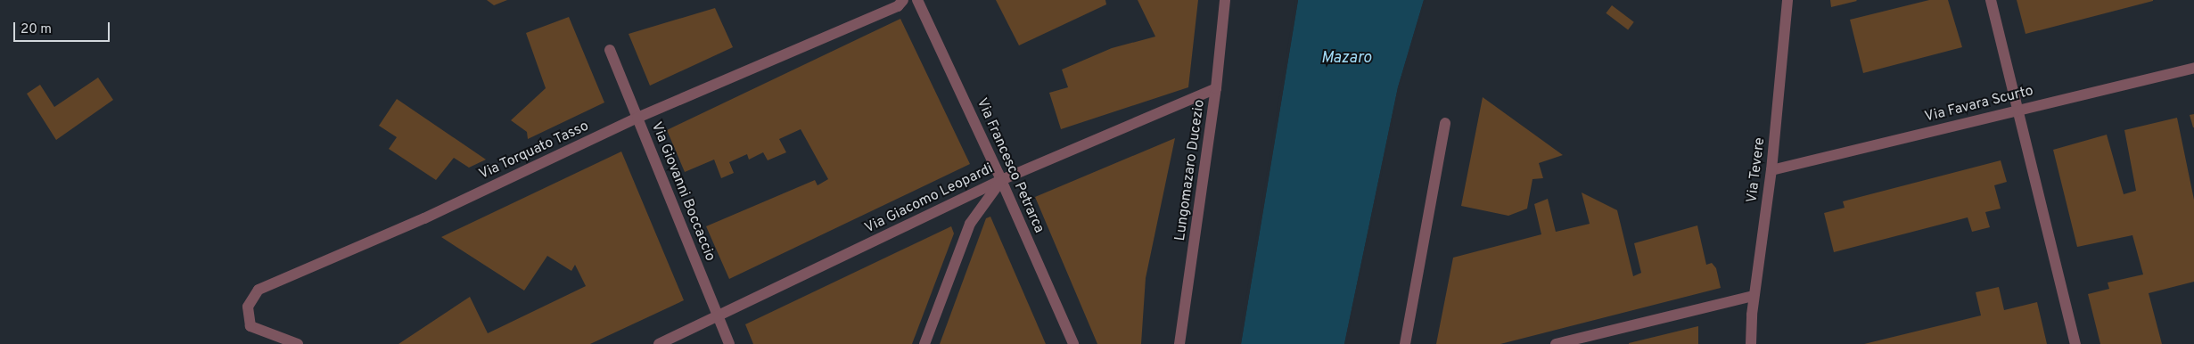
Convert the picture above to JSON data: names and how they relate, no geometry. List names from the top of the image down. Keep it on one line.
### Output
{"streets":{"street":["Via Favara Scurto","Via Torquato Tasso","Via Francesco Petrarca","Lungomazaro Ducezio","Via Tevere","Via Giovanni Boccaccio","Via Giacomo Leopardi"]},"crossings":[["Via Favara Scurto","Via Tevere"],["Via Torquato Tasso","Via Giovanni Boccaccio"],["Via Francesco Petrarca","Via Giacomo Leopardi"],["Lungomazaro Ducezio","Via Giacomo Leopardi"],["Via Giovanni Boccaccio","Via Giacomo Leopardi"]],"water":["Mazaro"],"scale_bar":"20 m"}
